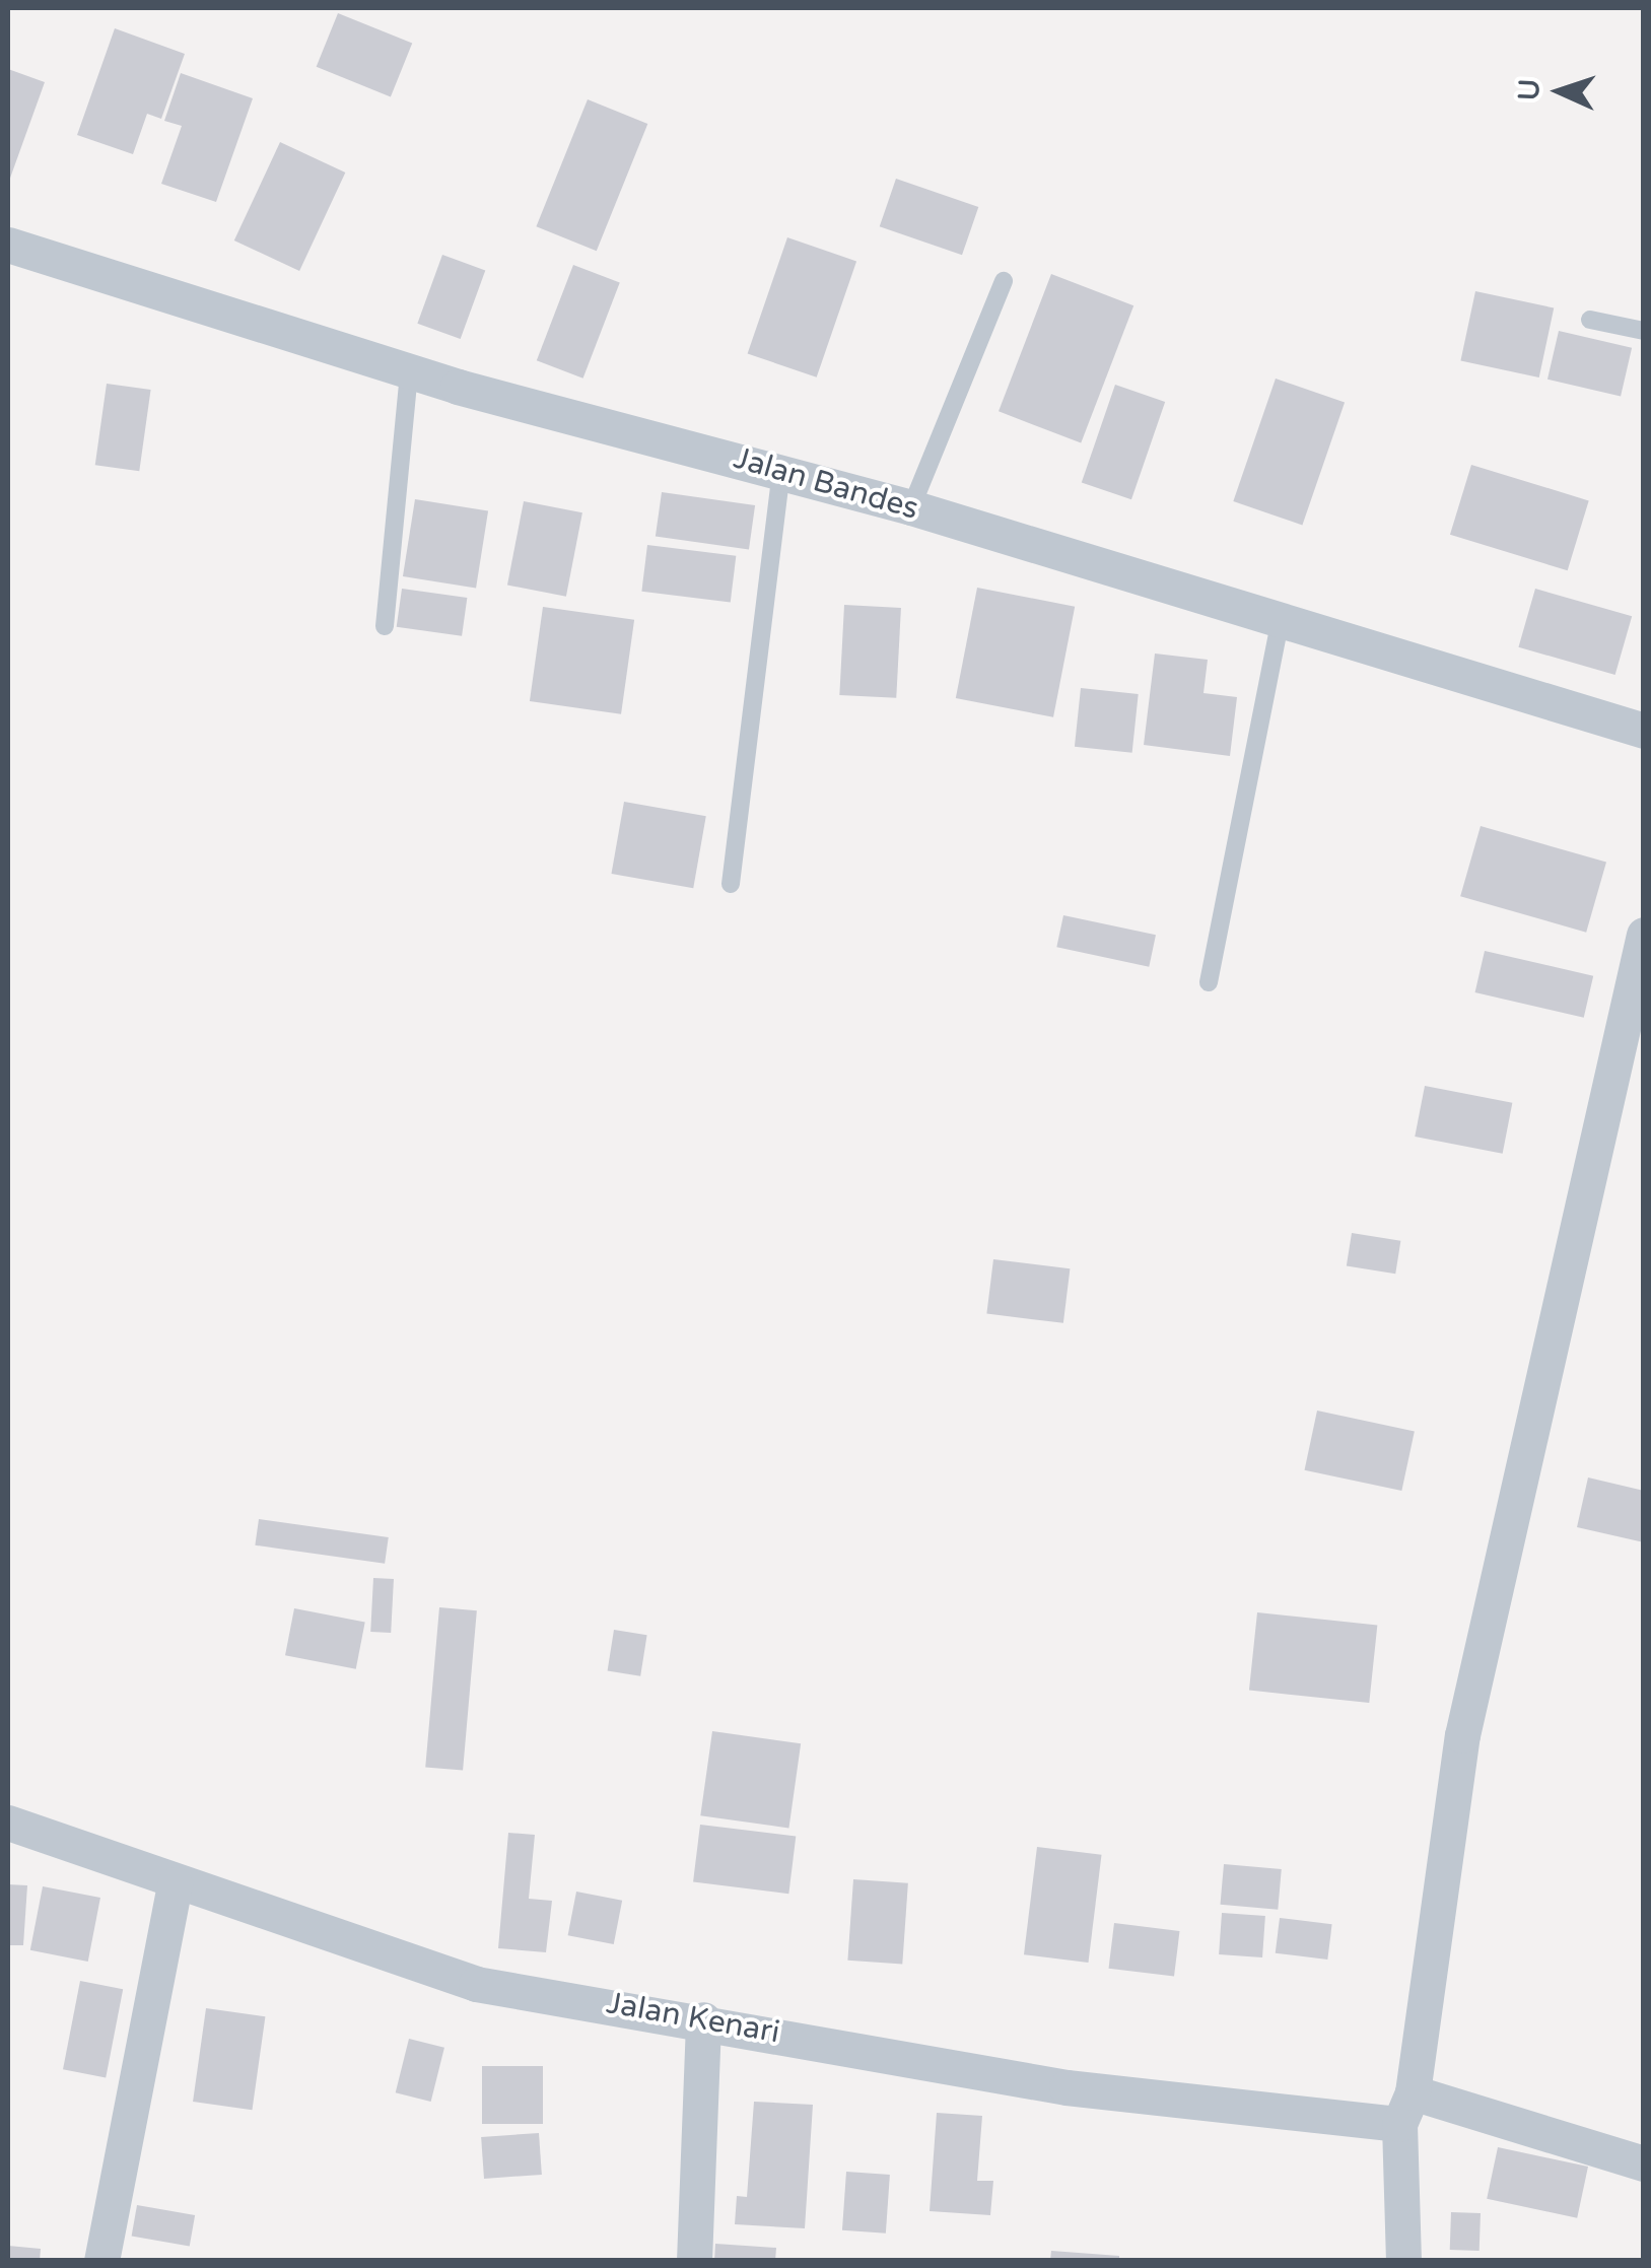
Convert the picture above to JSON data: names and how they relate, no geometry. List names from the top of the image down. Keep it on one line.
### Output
{"streets":{"street":["Jalan Bandes","Jalan Kenari"]},"north":"left"}
